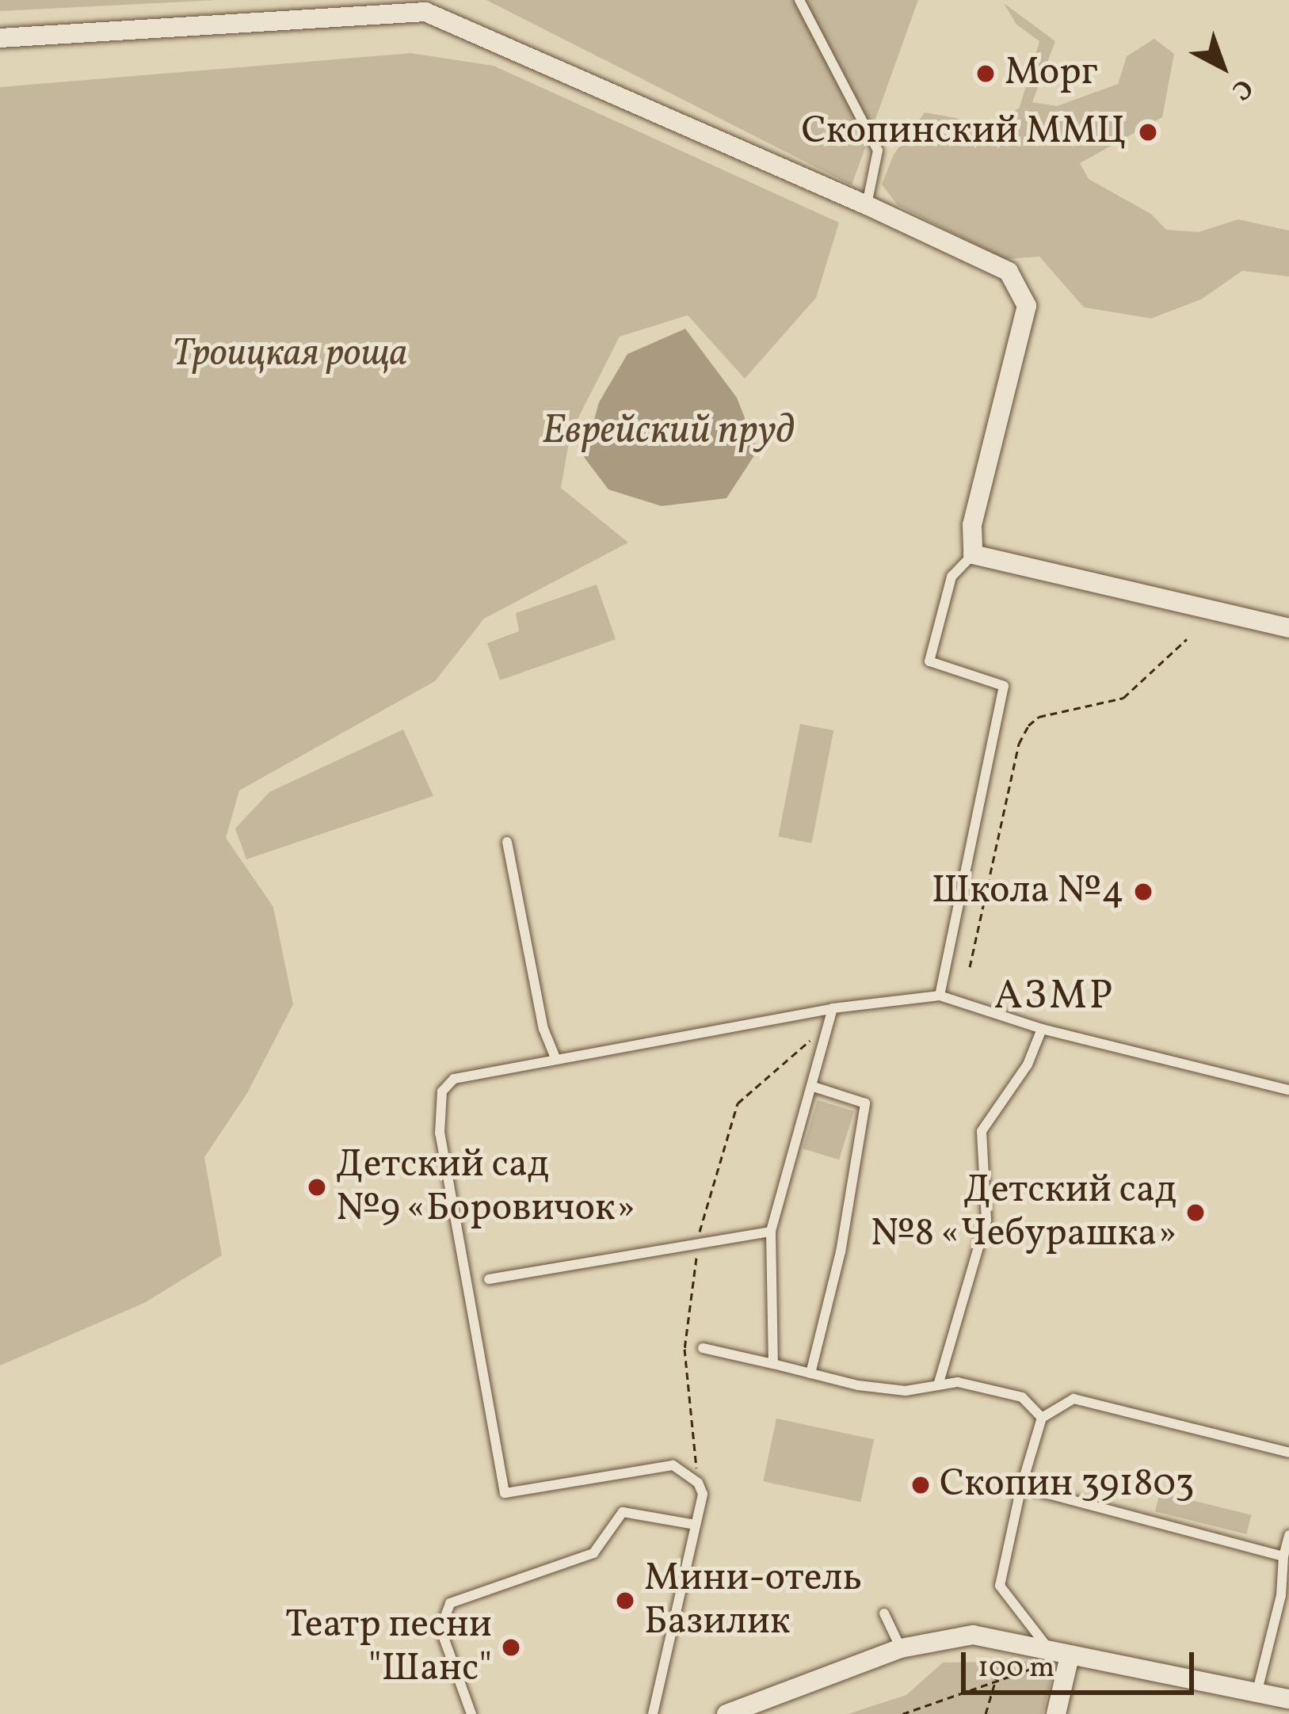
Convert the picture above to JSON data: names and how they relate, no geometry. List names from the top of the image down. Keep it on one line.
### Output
{"districts":["АЗМР"],"water":["Еврейский пруд"],"parks":["Троицкая роща"],"places":["Морг","Скопинский ММЦ","Школа №4","Детский сад №9 «Боровичок»","Детский сад №8 «Чебурашка»","Скопин 391803","Мини-отель Базилик","Театр песни \"Шанс\""],"scale_bar":"100 m","north":"bottom right"}
